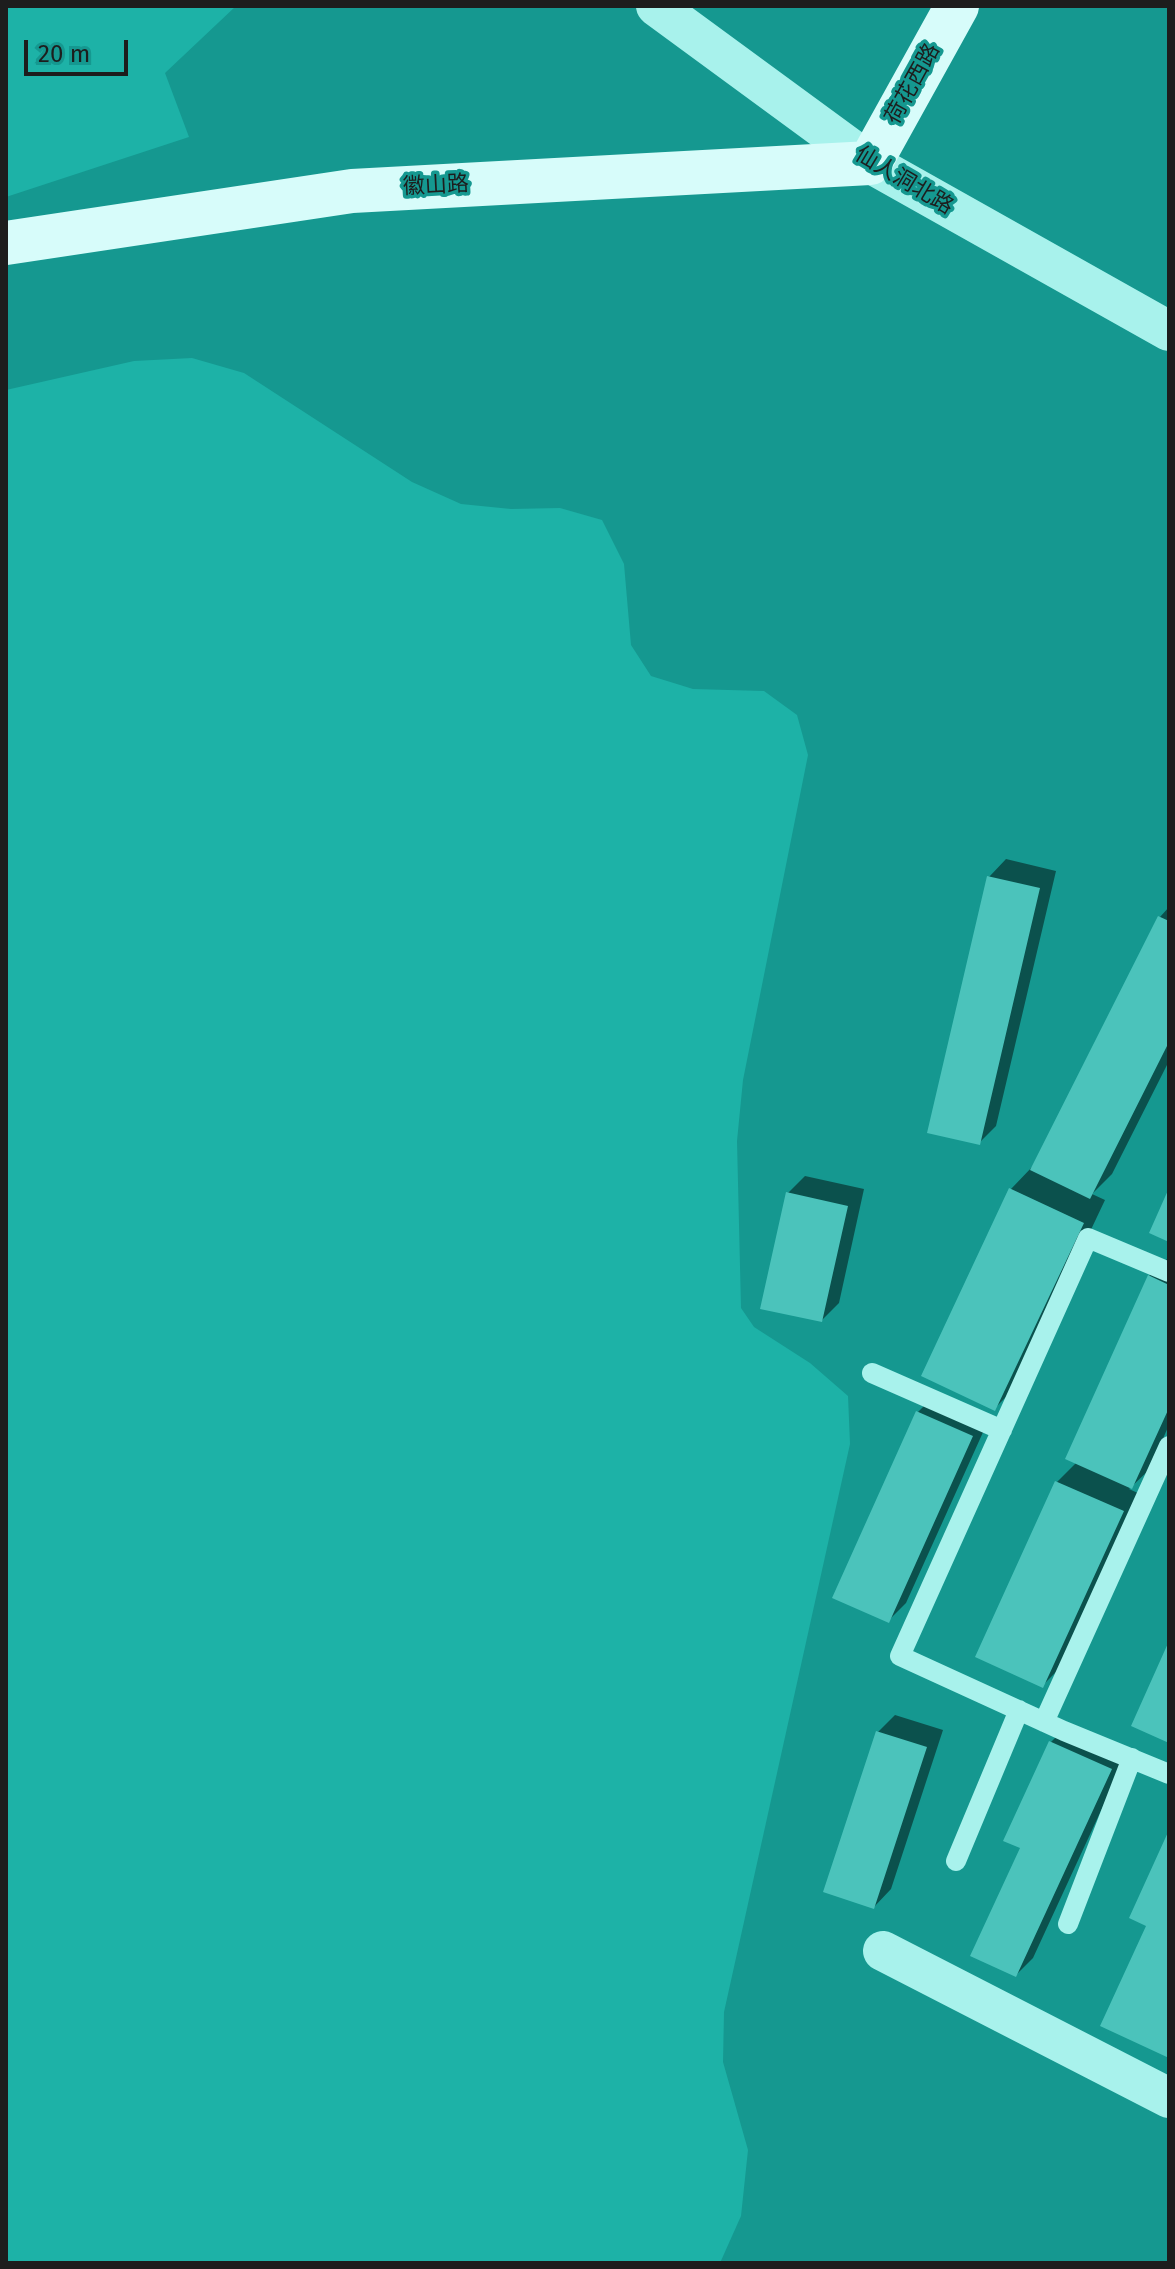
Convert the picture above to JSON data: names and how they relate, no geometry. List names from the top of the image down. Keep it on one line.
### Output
{"streets":{"street":["荷花西路","仙人洞北路","徽山路"]},"crossings":[["荷花西路","仙人洞北路"],["荷花西路","徽山路"],["仙人洞北路","徽山路"]],"scale_bar":"20 m"}
